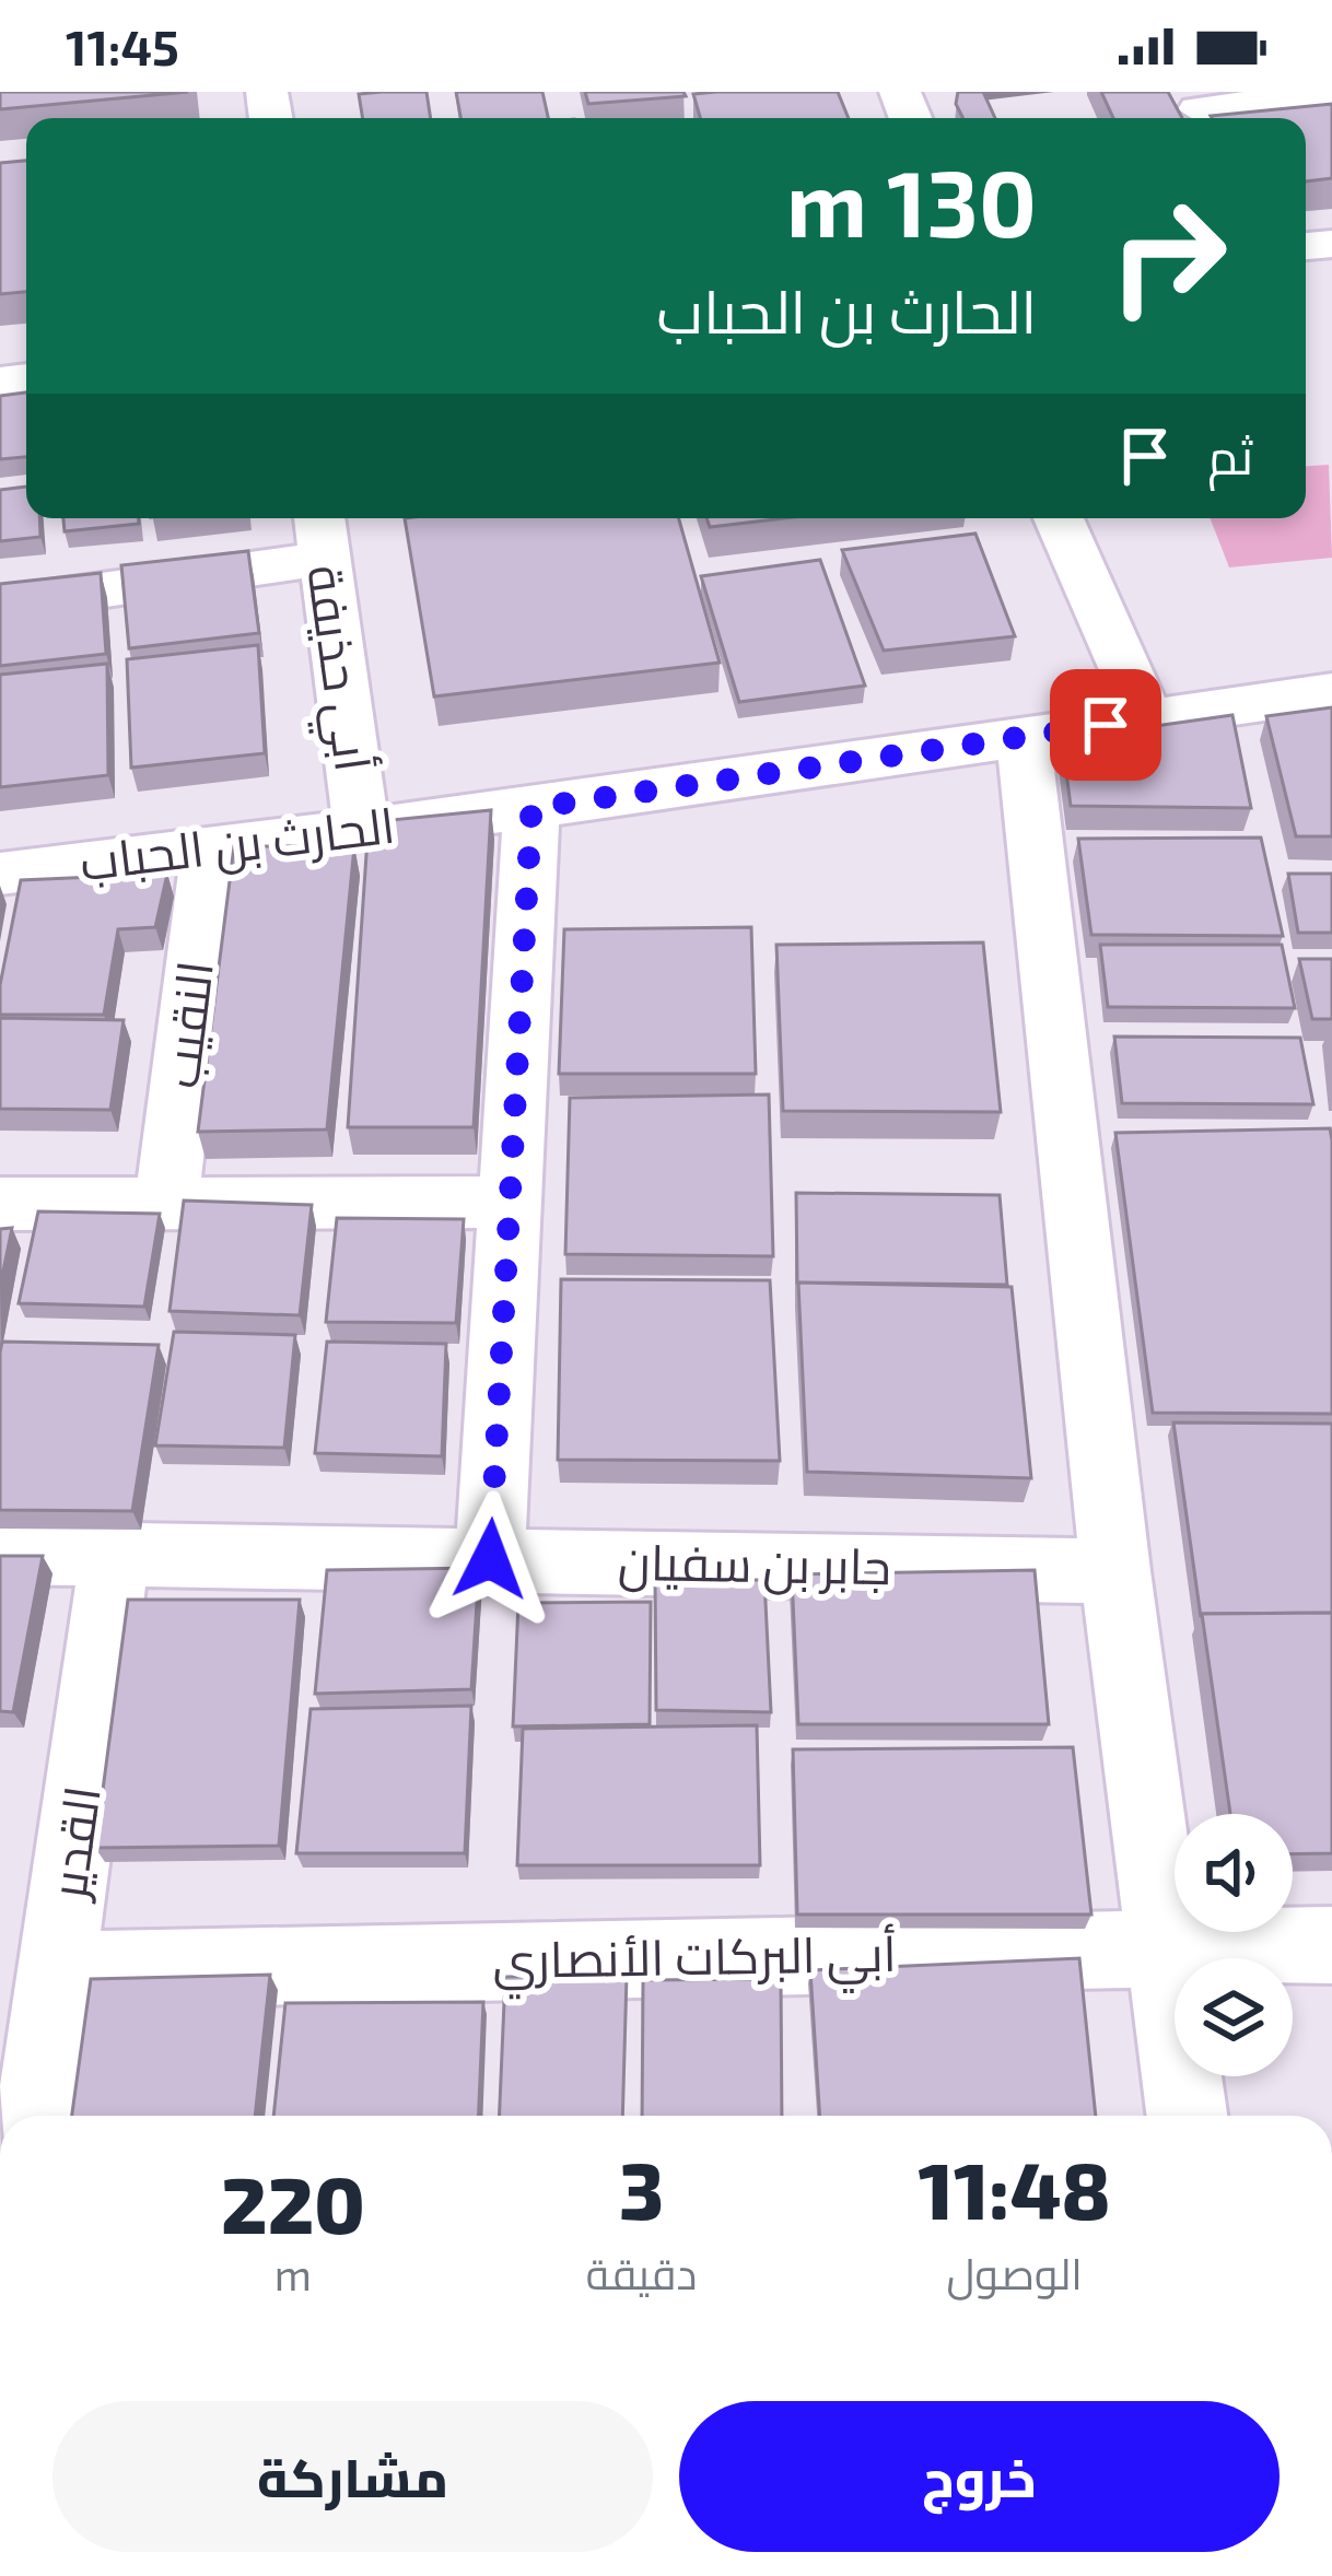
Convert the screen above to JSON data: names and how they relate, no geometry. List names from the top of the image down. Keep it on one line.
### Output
{"streets":{"street":["أبي حذيفة","الحارث بن الحباب","النقيب","جابر بن سفيان","القدير","أبي البركات الأنصاري"]},"crossings":[["أبي حذيفة","الحارث بن الحباب"],["الحارث بن الحباب","النقيب"],["جابر بن سفيان","القدير"],["القدير","أبي البركات الأنصاري"]],"page":{"status":"11:45","turn":["130 m","الحارث بن الحباب"],"then":"ثم","eta":["11:48","الوصول","3","دقيقة","220","m"],"buttons":["خروج","مشاركة"]}}
